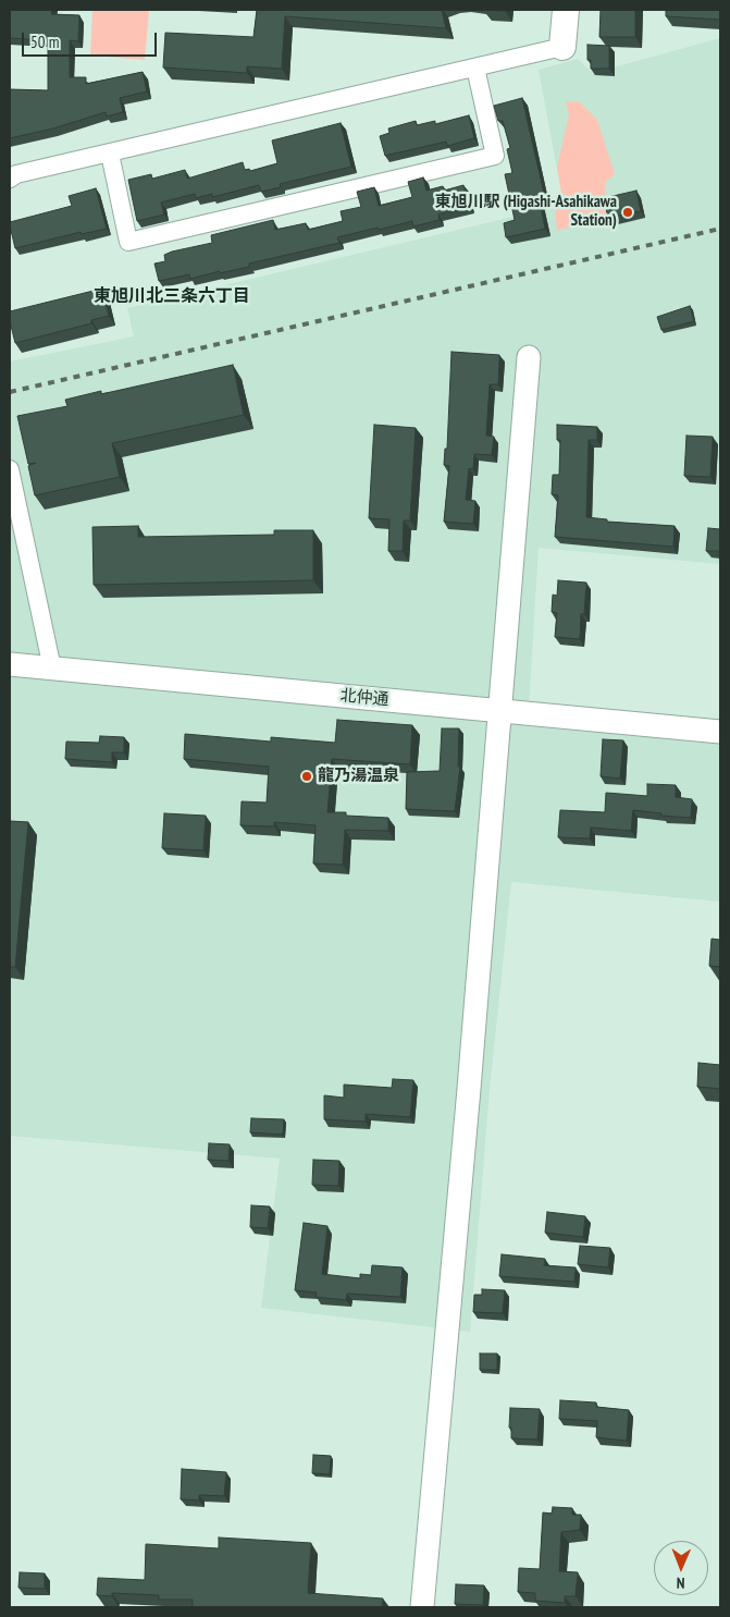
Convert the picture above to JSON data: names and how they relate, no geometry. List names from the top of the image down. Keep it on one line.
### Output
{"streets":{"street":["北仲通"]},"districts":["東旭川北三条六丁目"],"places":["東旭川駅 (Higashi-Asahikawa Station)","龍乃湯温泉"],"scale_bar":"50 m","north":"bottom"}
